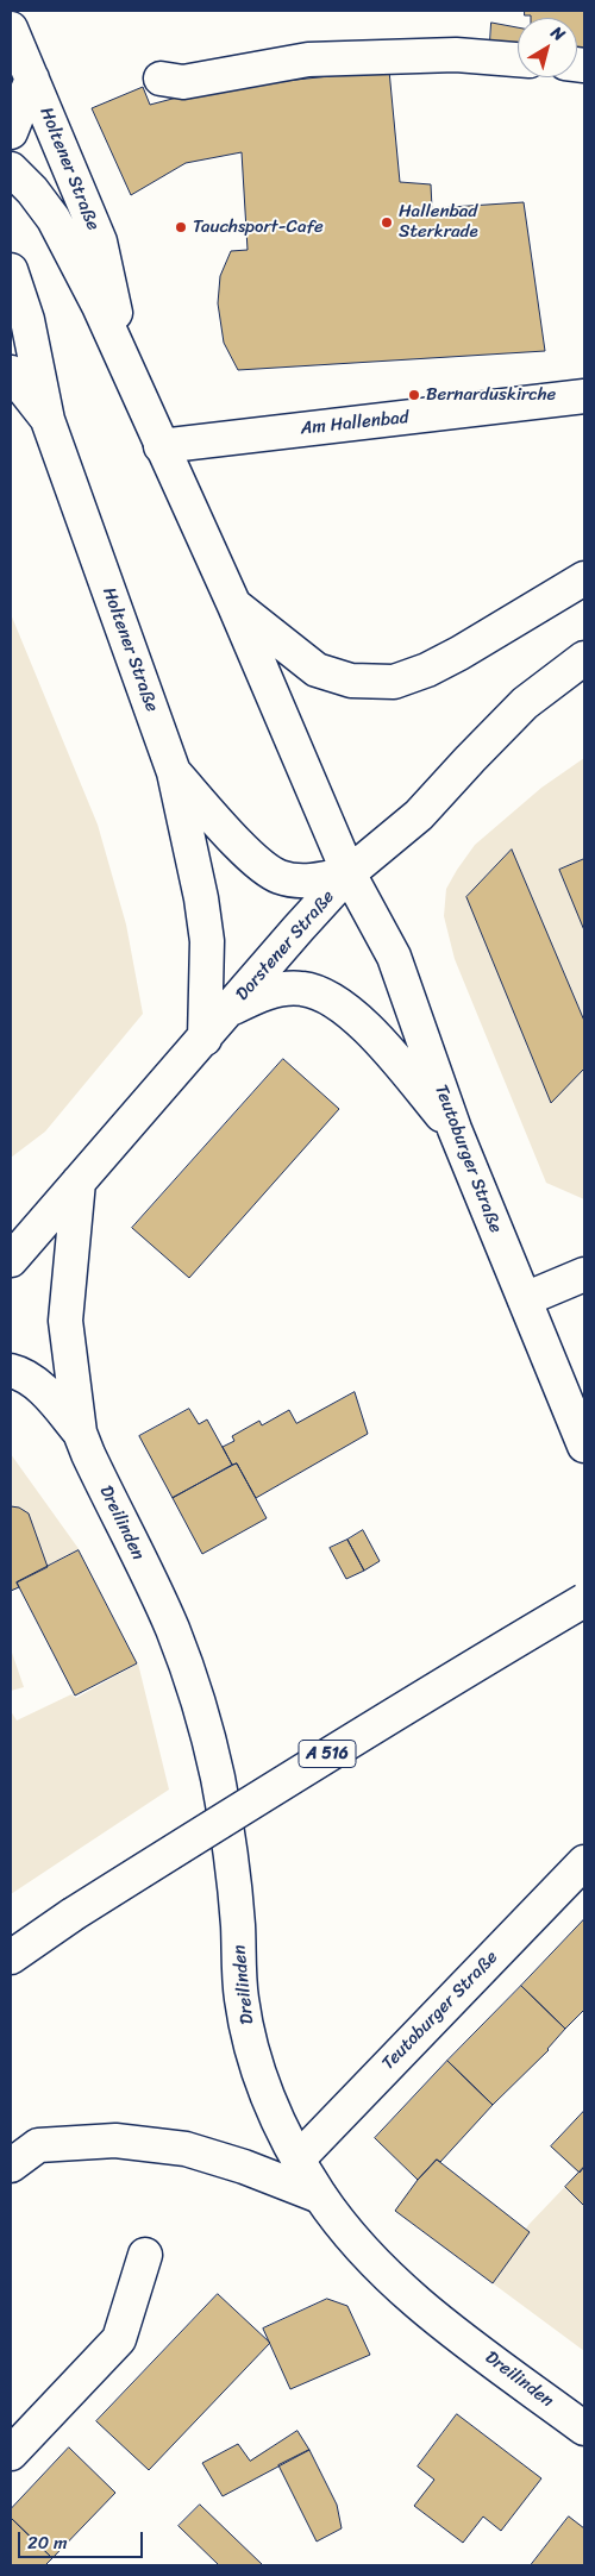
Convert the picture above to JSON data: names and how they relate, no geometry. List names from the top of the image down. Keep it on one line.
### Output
{"streets":{"main road":["Holtener Straße","Am Hallenbad","Dorstener Straße","Teutoburger Straße","Dreilinden","A 516"]},"crossings":[["Holtener Straße","Am Hallenbad"],["Holtener Straße","Dorstener Straße"],["Holtener Straße","Teutoburger Straße"],["Dorstener Straße","Teutoburger Straße"],["Dorstener Straße","Dreilinden"],["Teutoburger Straße","Dreilinden"]],"places":["Hallenbad Sterkrade","Tauchsport-Cafe","Bernarduskirche"],"scale_bar":"20 m","north":"top right"}
